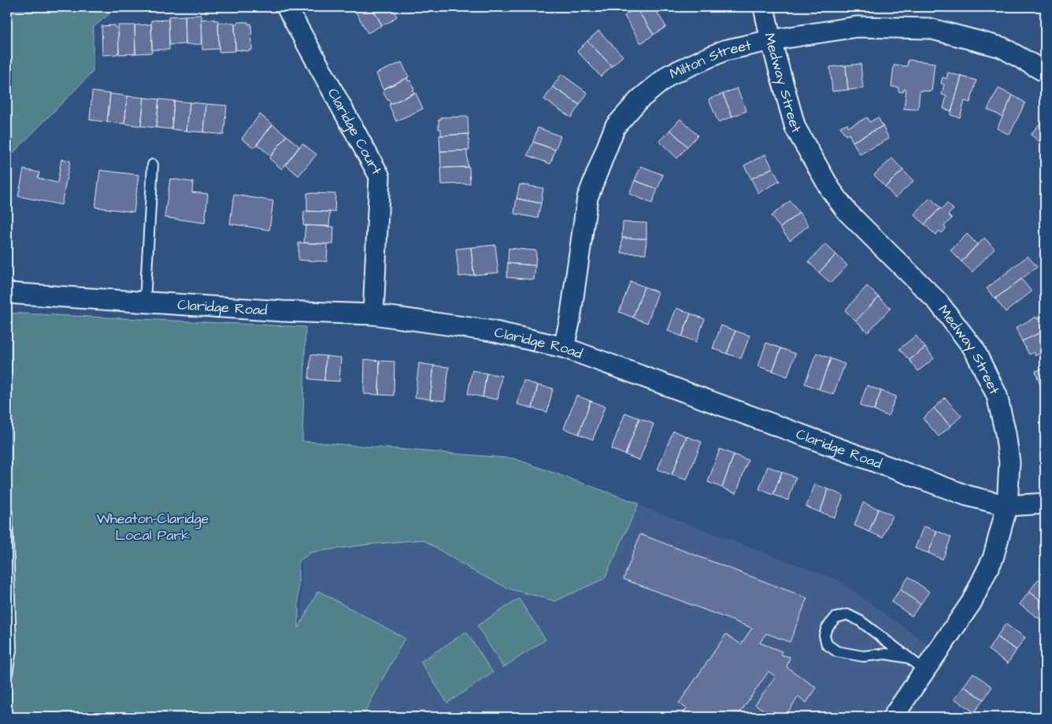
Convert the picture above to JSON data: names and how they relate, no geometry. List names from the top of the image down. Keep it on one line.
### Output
{"streets":{"street":["Milton Street","Medway Street","Claridge Court","Claridge Road"]},"crossings":[["Milton Street","Medway Street"],["Milton Street","Claridge Road"],["Medway Street","Claridge Road"],["Claridge Court","Claridge Road"]],"parks":["Wheaton-Claridge Local Park"]}
